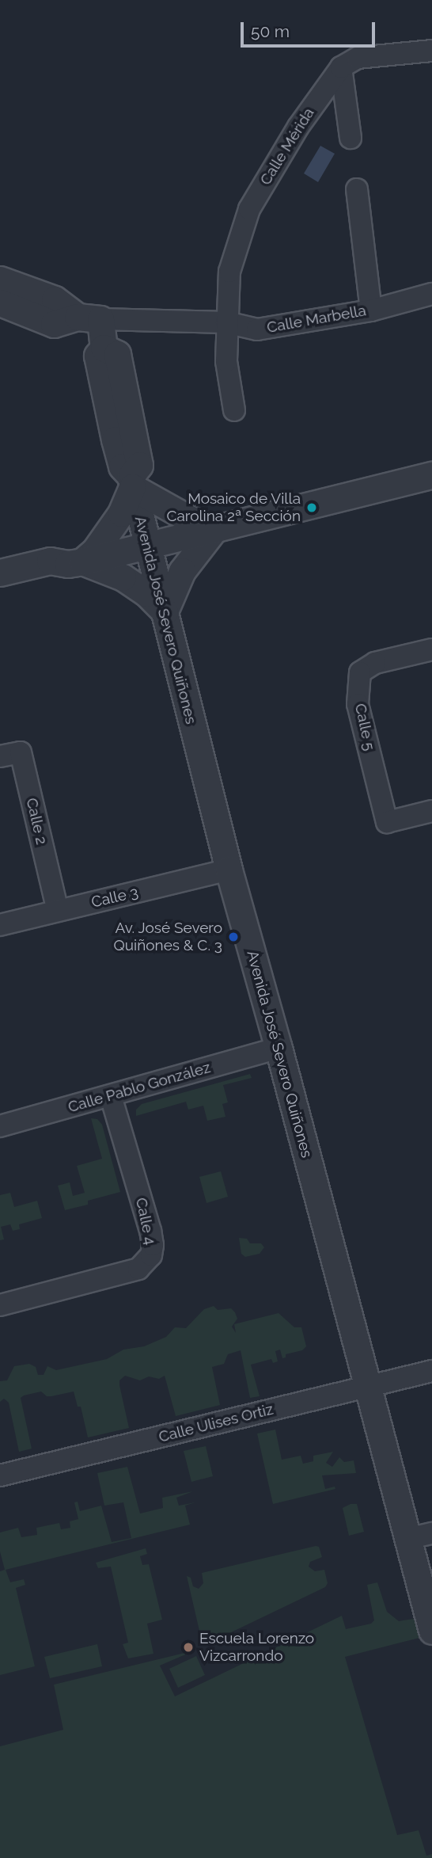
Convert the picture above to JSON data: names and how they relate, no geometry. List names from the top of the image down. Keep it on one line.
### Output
{"streets":{"street":["Calle Mérida","Calle Marbella","Avenida José Severo Quiñones","Calle 5","Calle 2","Calle 3","Calle Pablo González","Calle 4","Calle Ulises Ortiz"]},"crossings":[["Calle Mérida","Calle Marbella"],["Calle Marbella","Avenida José Severo Quiñones"],["Avenida José Severo Quiñones","Calle 3"],["Avenida José Severo Quiñones","Calle Pablo González"],["Avenida José Severo Quiñones","Calle Ulises Ortiz"],["Calle 2","Calle 3"],["Calle Pablo González","Calle 4"]],"places":["Mosaico de Villa Carolina 2ª Sección","Av. José Severo Quiñones & C. 3","Escuela Lorenzo Vizcarrondo"],"scale_bar":"50 m"}
